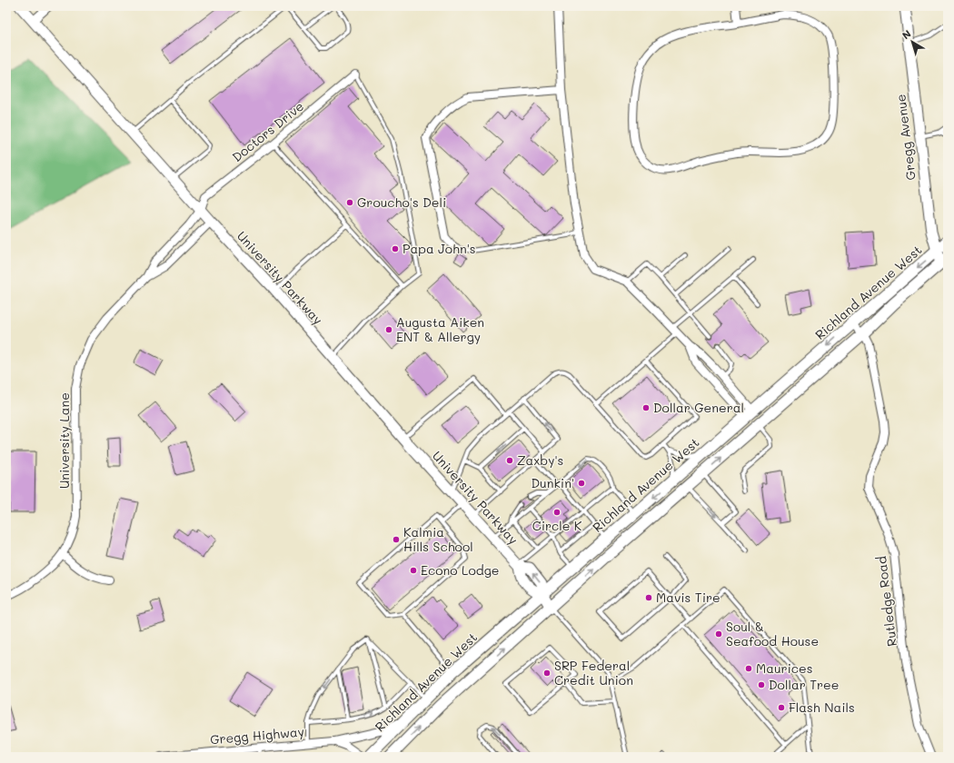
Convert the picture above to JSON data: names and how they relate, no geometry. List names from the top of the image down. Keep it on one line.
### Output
{"streets":{"main road":["Richland Avenue West"],"street":["Doctors Drive","Gregg Avenue","University Parkway","University Lane","Rutledge Road","Gregg Highway"]},"crossings":[["Doctors Drive","University Parkway"],["Doctors Drive","University Lane"],["Gregg Avenue","Richland Avenue West"],["University Parkway","Richland Avenue West"],["University Parkway","University Lane"],["Richland Avenue West","Rutledge Road"],["Richland Avenue West","Gregg Highway"]],"places":["Groucho's Deli","Papa John's","Augusta Aiken ENT & Allergy","Dollar General","Zaxby's","Dunkin'","Circle K","Kalmia Hills School","Econo Lodge","Mavis Tire","Soul & Seafood House","Maurices","SRP Federal Credit Union","Dollar Tree","Flash Nails"],"north":"top left"}
